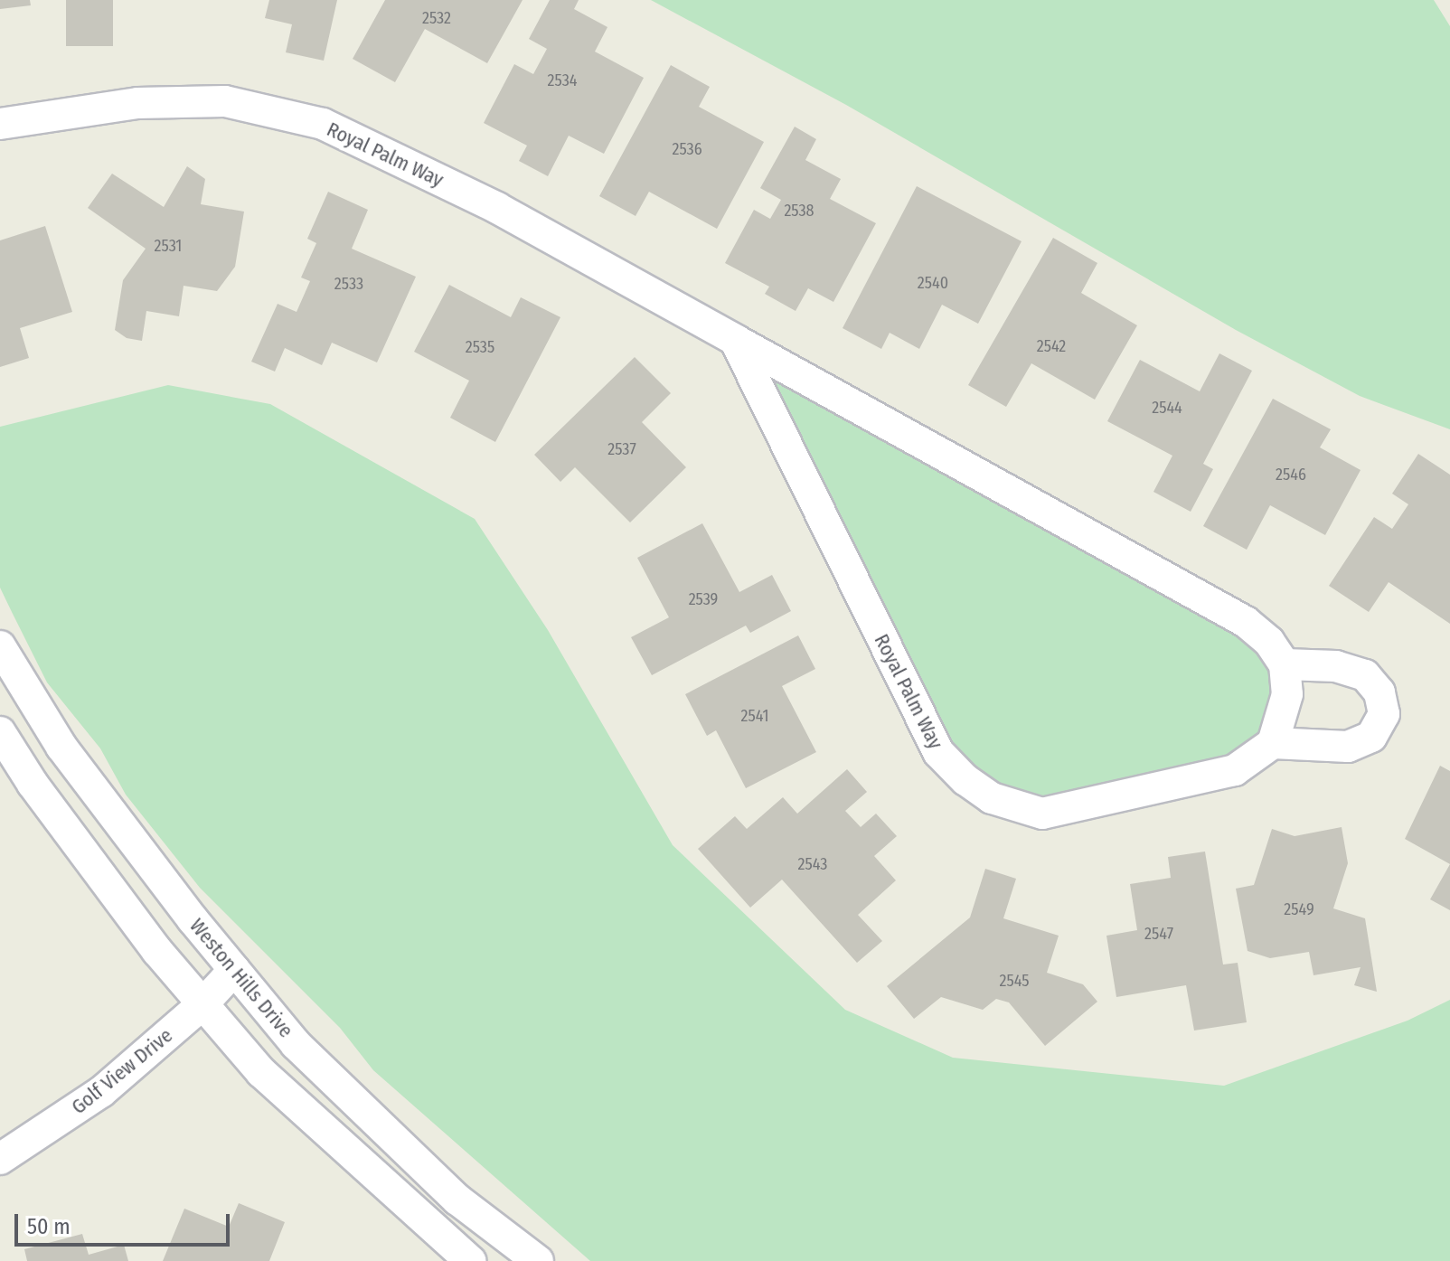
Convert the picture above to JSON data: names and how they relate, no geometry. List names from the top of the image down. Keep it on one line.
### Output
{"streets":{"street":["Royal Palm Way","Weston Hills Drive","Golf View Drive"]},"crossings":[["Weston Hills Drive","Golf View Drive"]],"house_numbers":["2532","2534","2536","2538","2531","2540","2533","2542","2535","2544","2537","2546","2539","2541","2543","2549","2547","2545"],"scale_bar":"50 m"}
